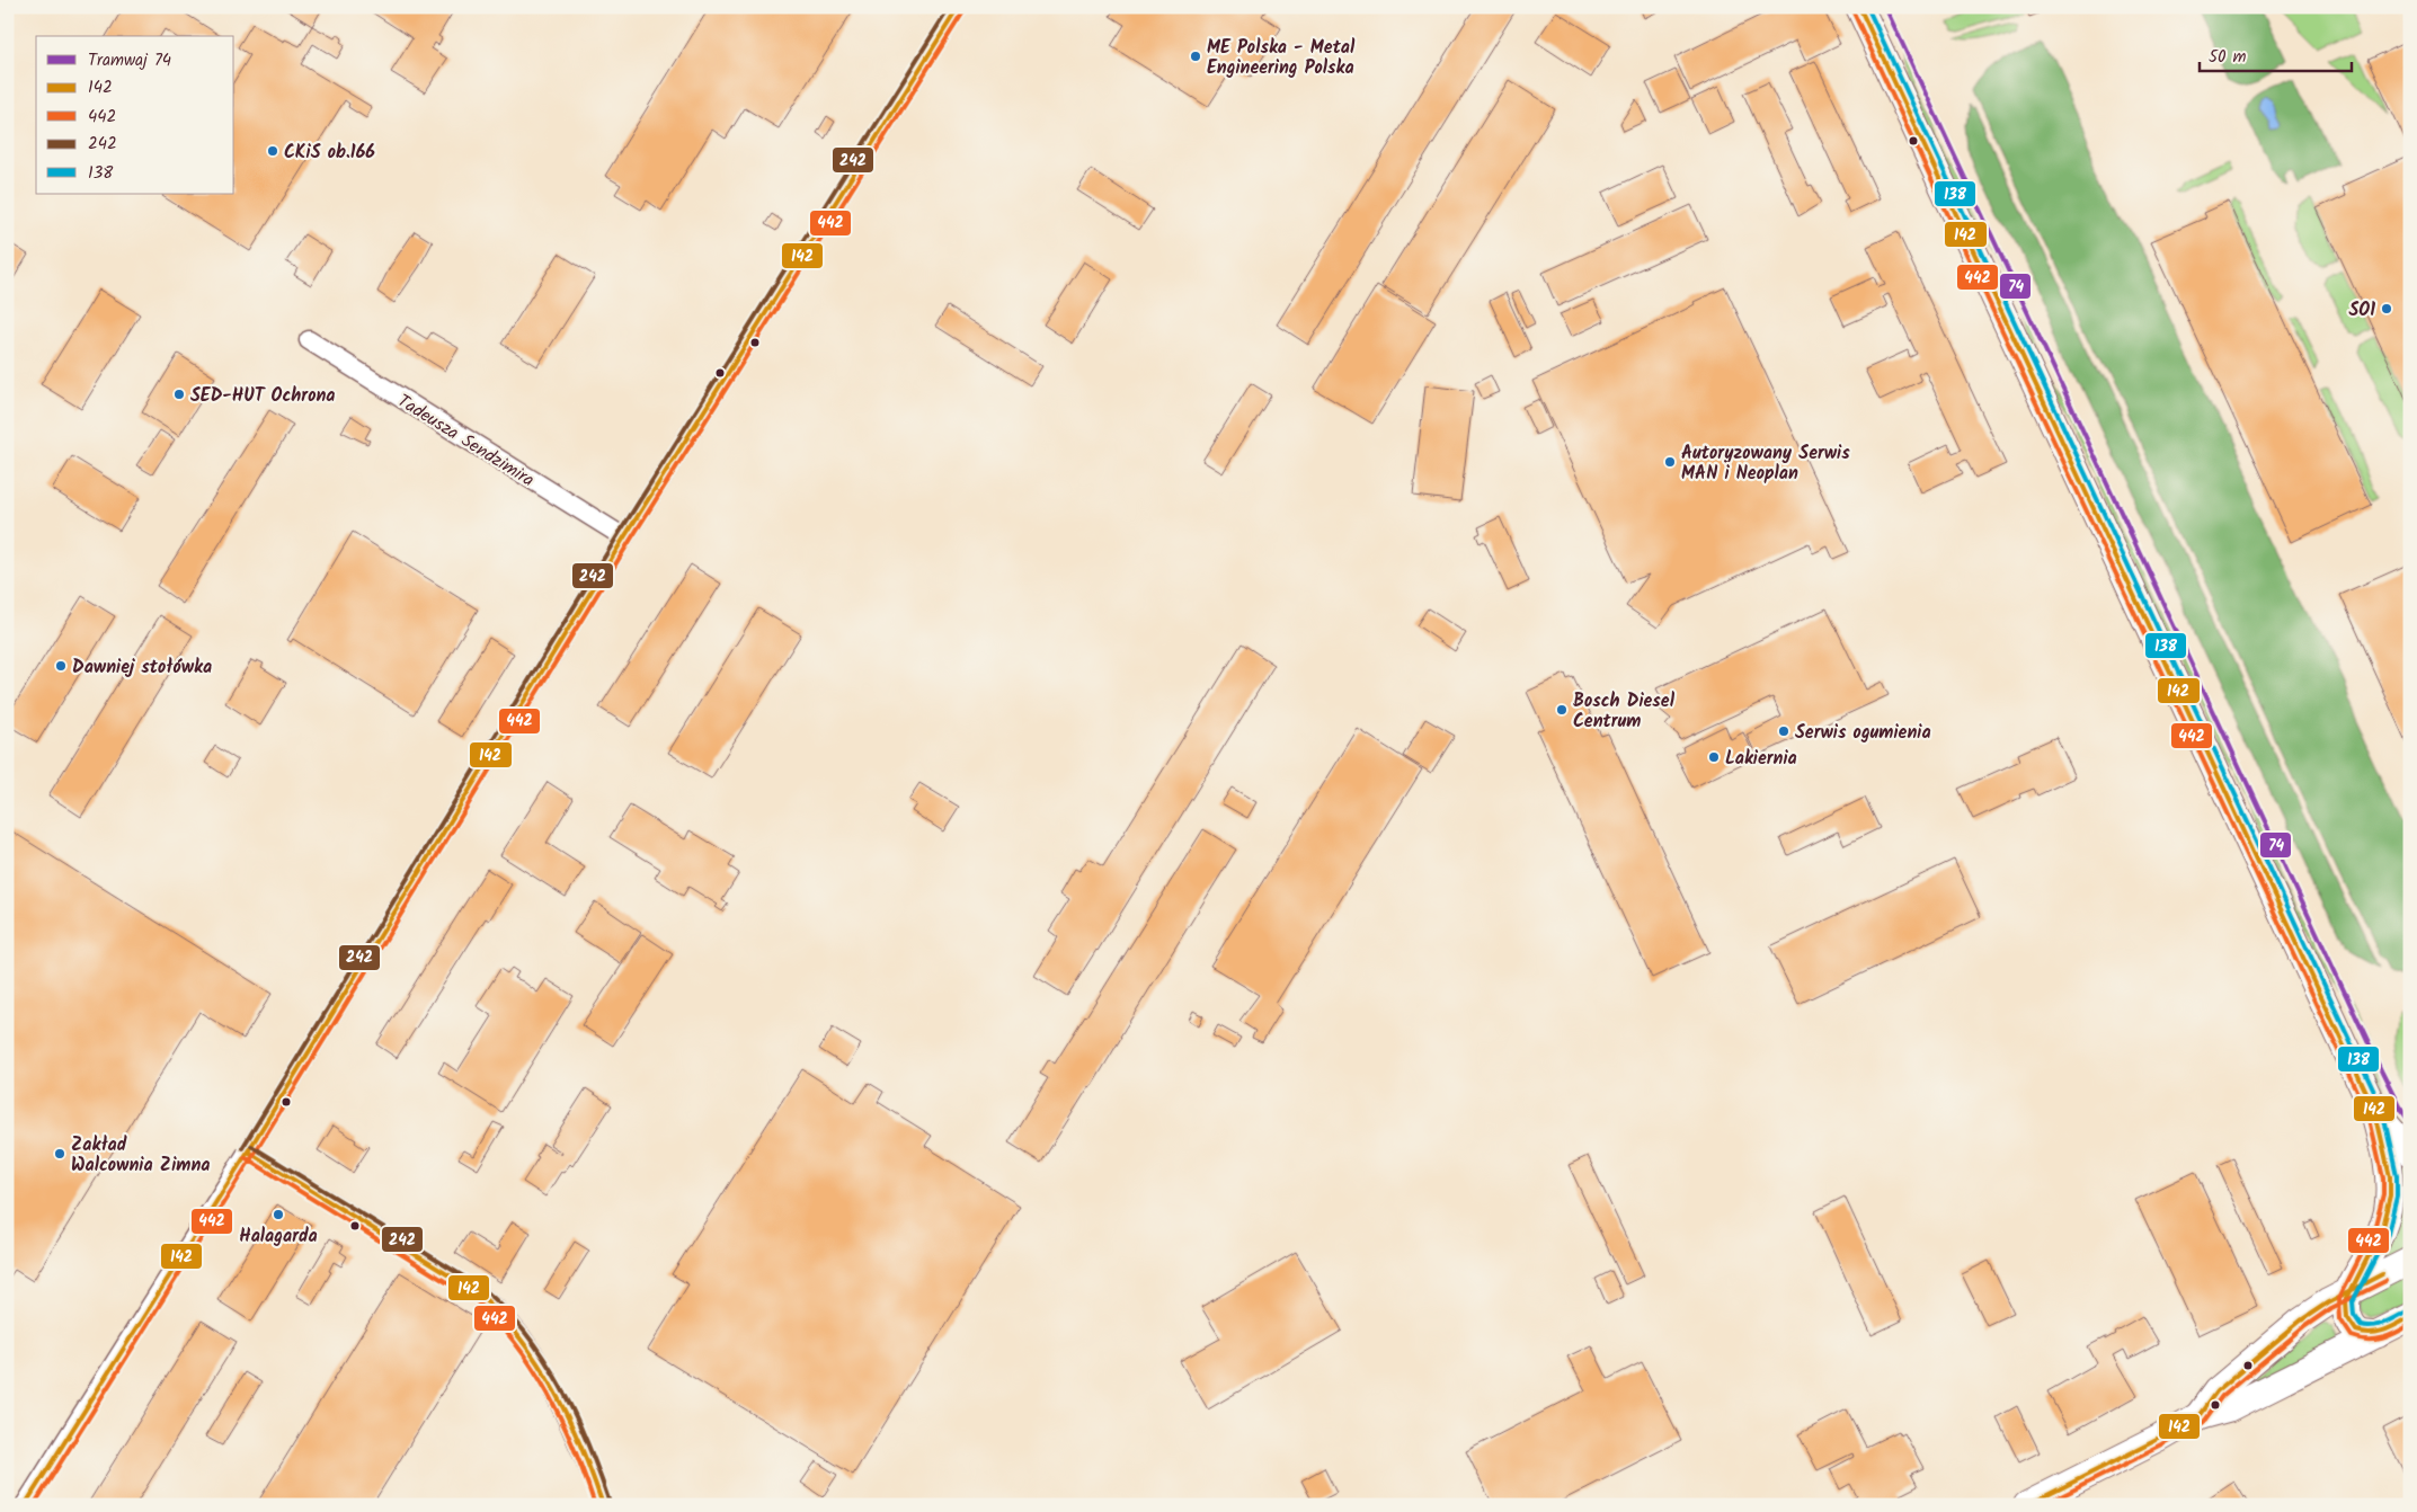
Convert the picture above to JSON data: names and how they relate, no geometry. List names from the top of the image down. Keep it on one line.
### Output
{"streets":{"street":["Tadeusza Sendzimira"]},"places":["ME Polska - Metal Engineering Polska","CKiS ob.166","SO1","SED-HUT Ochrona","Autoryzowany Serwis MAN i Neoplan","Dawniej stołówka","Bosch Diesel Centrum","Serwis ogumienia","Lakiernia","Zakład Walcownia Zimna","Halagarda"],"lines":["tram line 74","transit line 142","transit line 242","transit line 138","transit line 442"],"legend":["Tramwaj 74","142","442","242","138"],"scale_bar":"50 m"}
